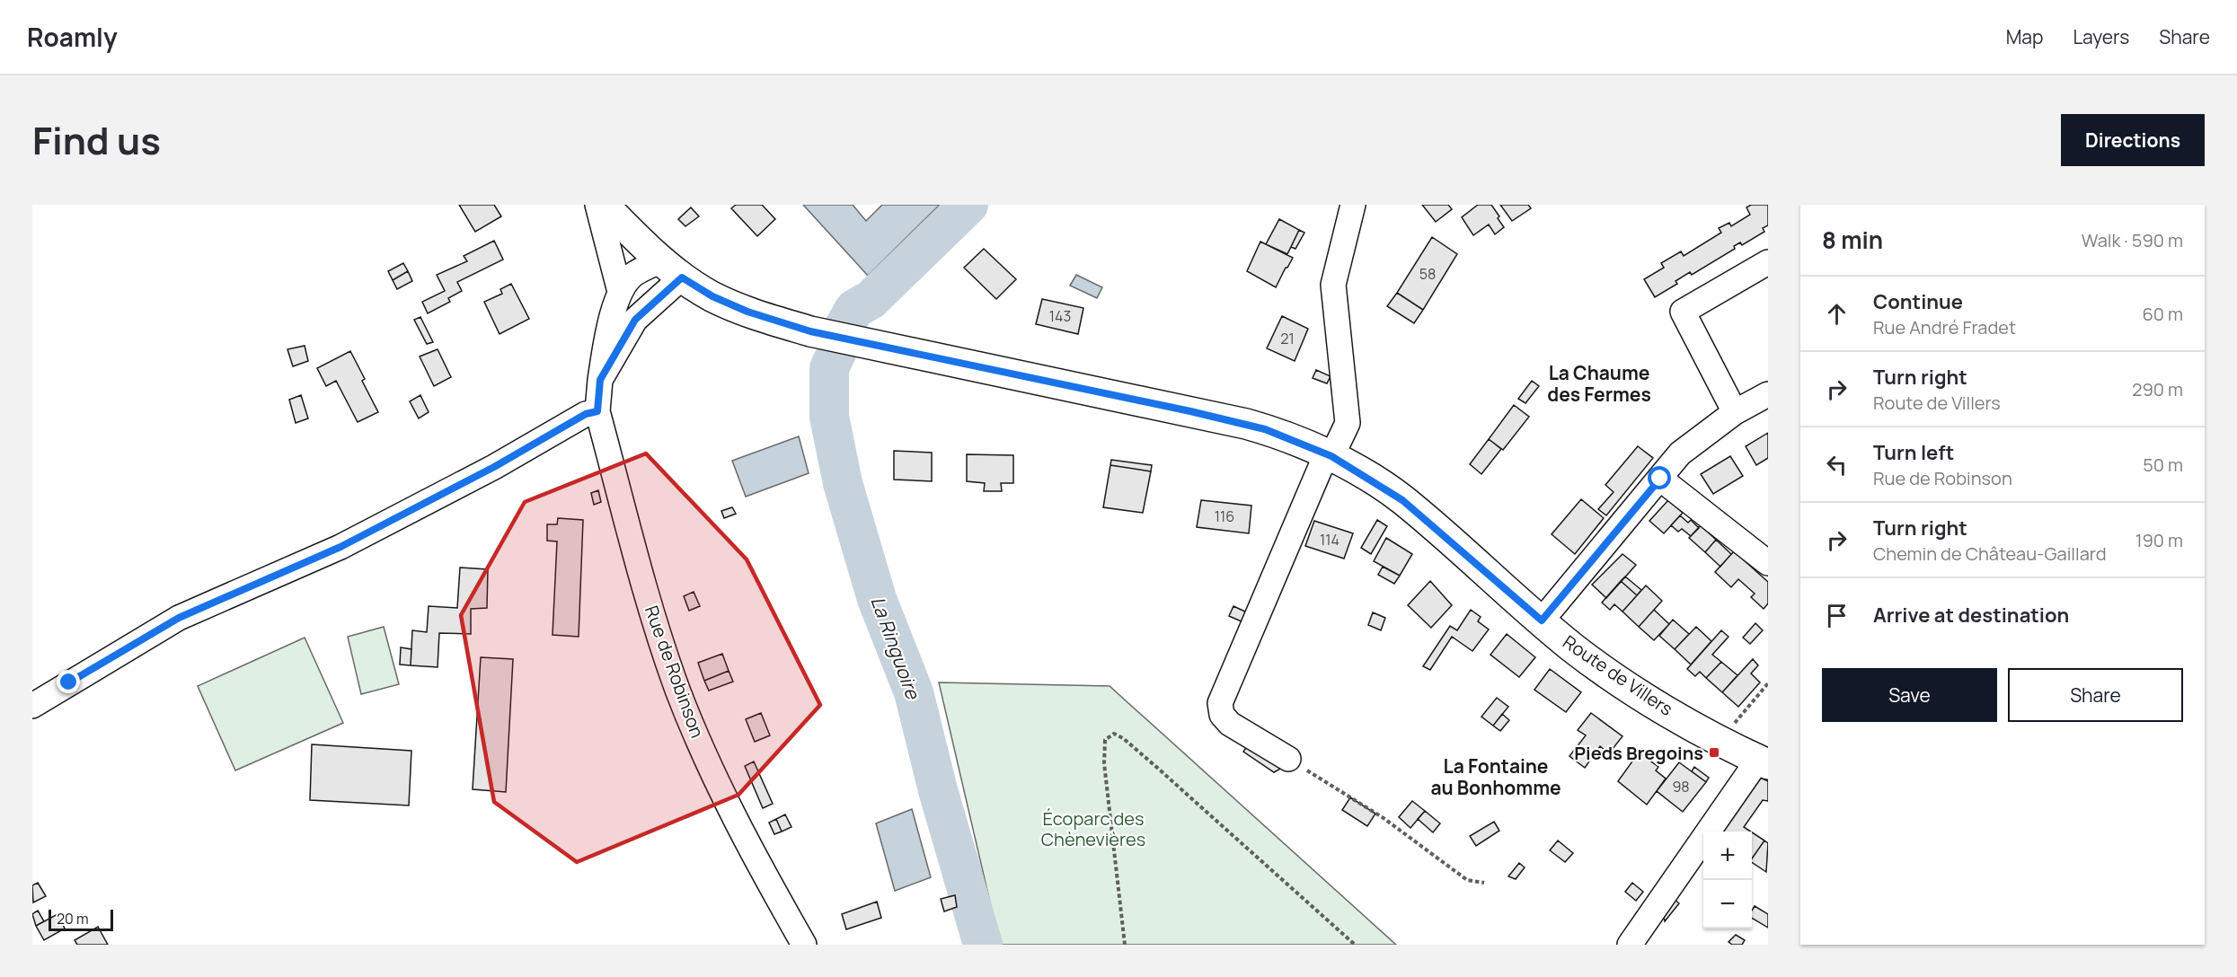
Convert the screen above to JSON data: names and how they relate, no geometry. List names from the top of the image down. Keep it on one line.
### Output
{"streets":{"main road":["Route de Villers"],"street":["Rue de Robinson"]},"crossings":[["Rue de Robinson","Route de Villers"]],"districts":["La Chaume des Fermes","La Fontaine au Bonhomme"],"water":["La Ringuoire"],"parks":["Écoparc des Chènevières"],"places":{"transit":["Pieds Bregoins"]},"house_numbers":["58","143","21","116","114","98"],"scale_bar":"20 m","page":{"header":"Roamly","nav":["Map","Layers","Share"],"title":"Find us","buttons":["Directions",["Save","Share"]],"heading":["8 min","Walk · 590 m"],"list":[["Continue","Rue André Fradet","60 m"],["Turn right","Route de Villers","290 m"],["Turn left","Rue de Robinson","50 m"],["Turn right","Chemin de Château-Gaillard","190 m"],"Arrive at destination"],"map_buttons":["+","−"],"scale":"20 m"}}
